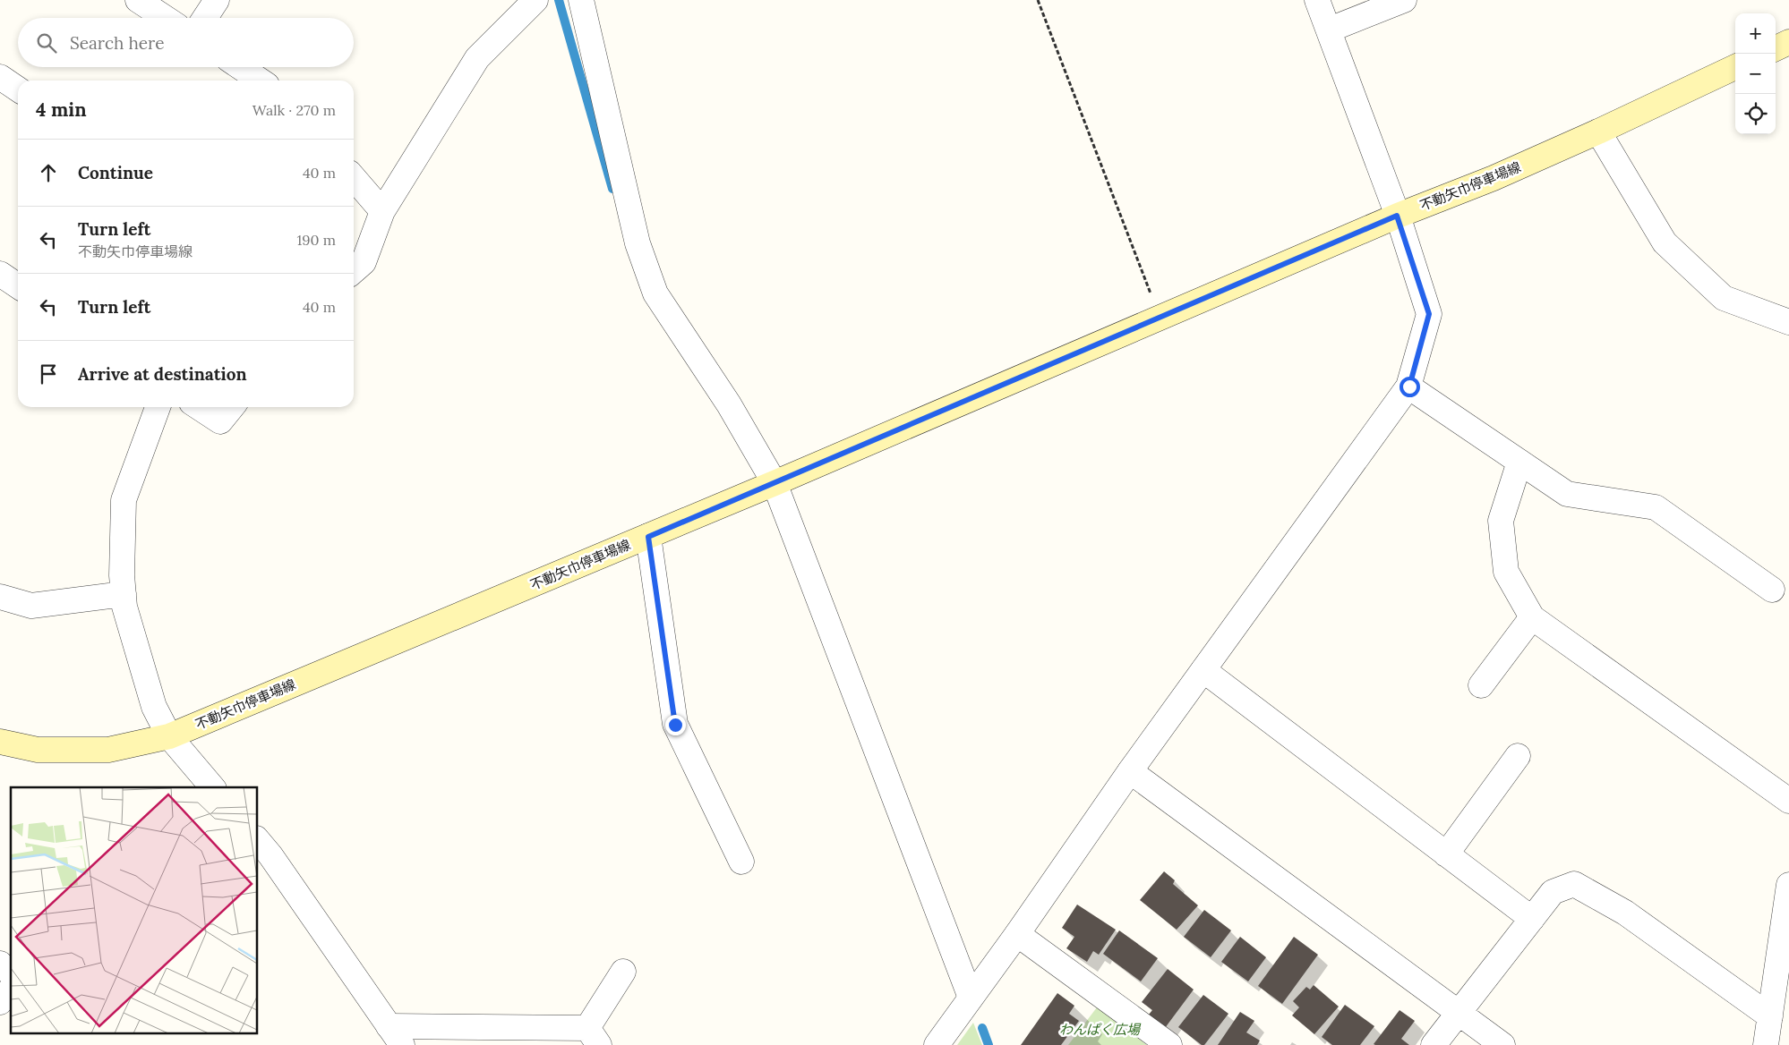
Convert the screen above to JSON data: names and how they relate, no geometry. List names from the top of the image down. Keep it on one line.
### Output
{"streets":{"main road":["不動矢巾停車場線"]},"parks":["わんぱく広場"],"page":{"map_buttons":["+","−"],"search":"Search here","heading":["4 min","Walk · 270 m"],"list":[["Continue","40 m"],["Turn left","不動矢巾停車場線","190 m"],["Turn left","40 m"],"Arrive at destination"]}}
